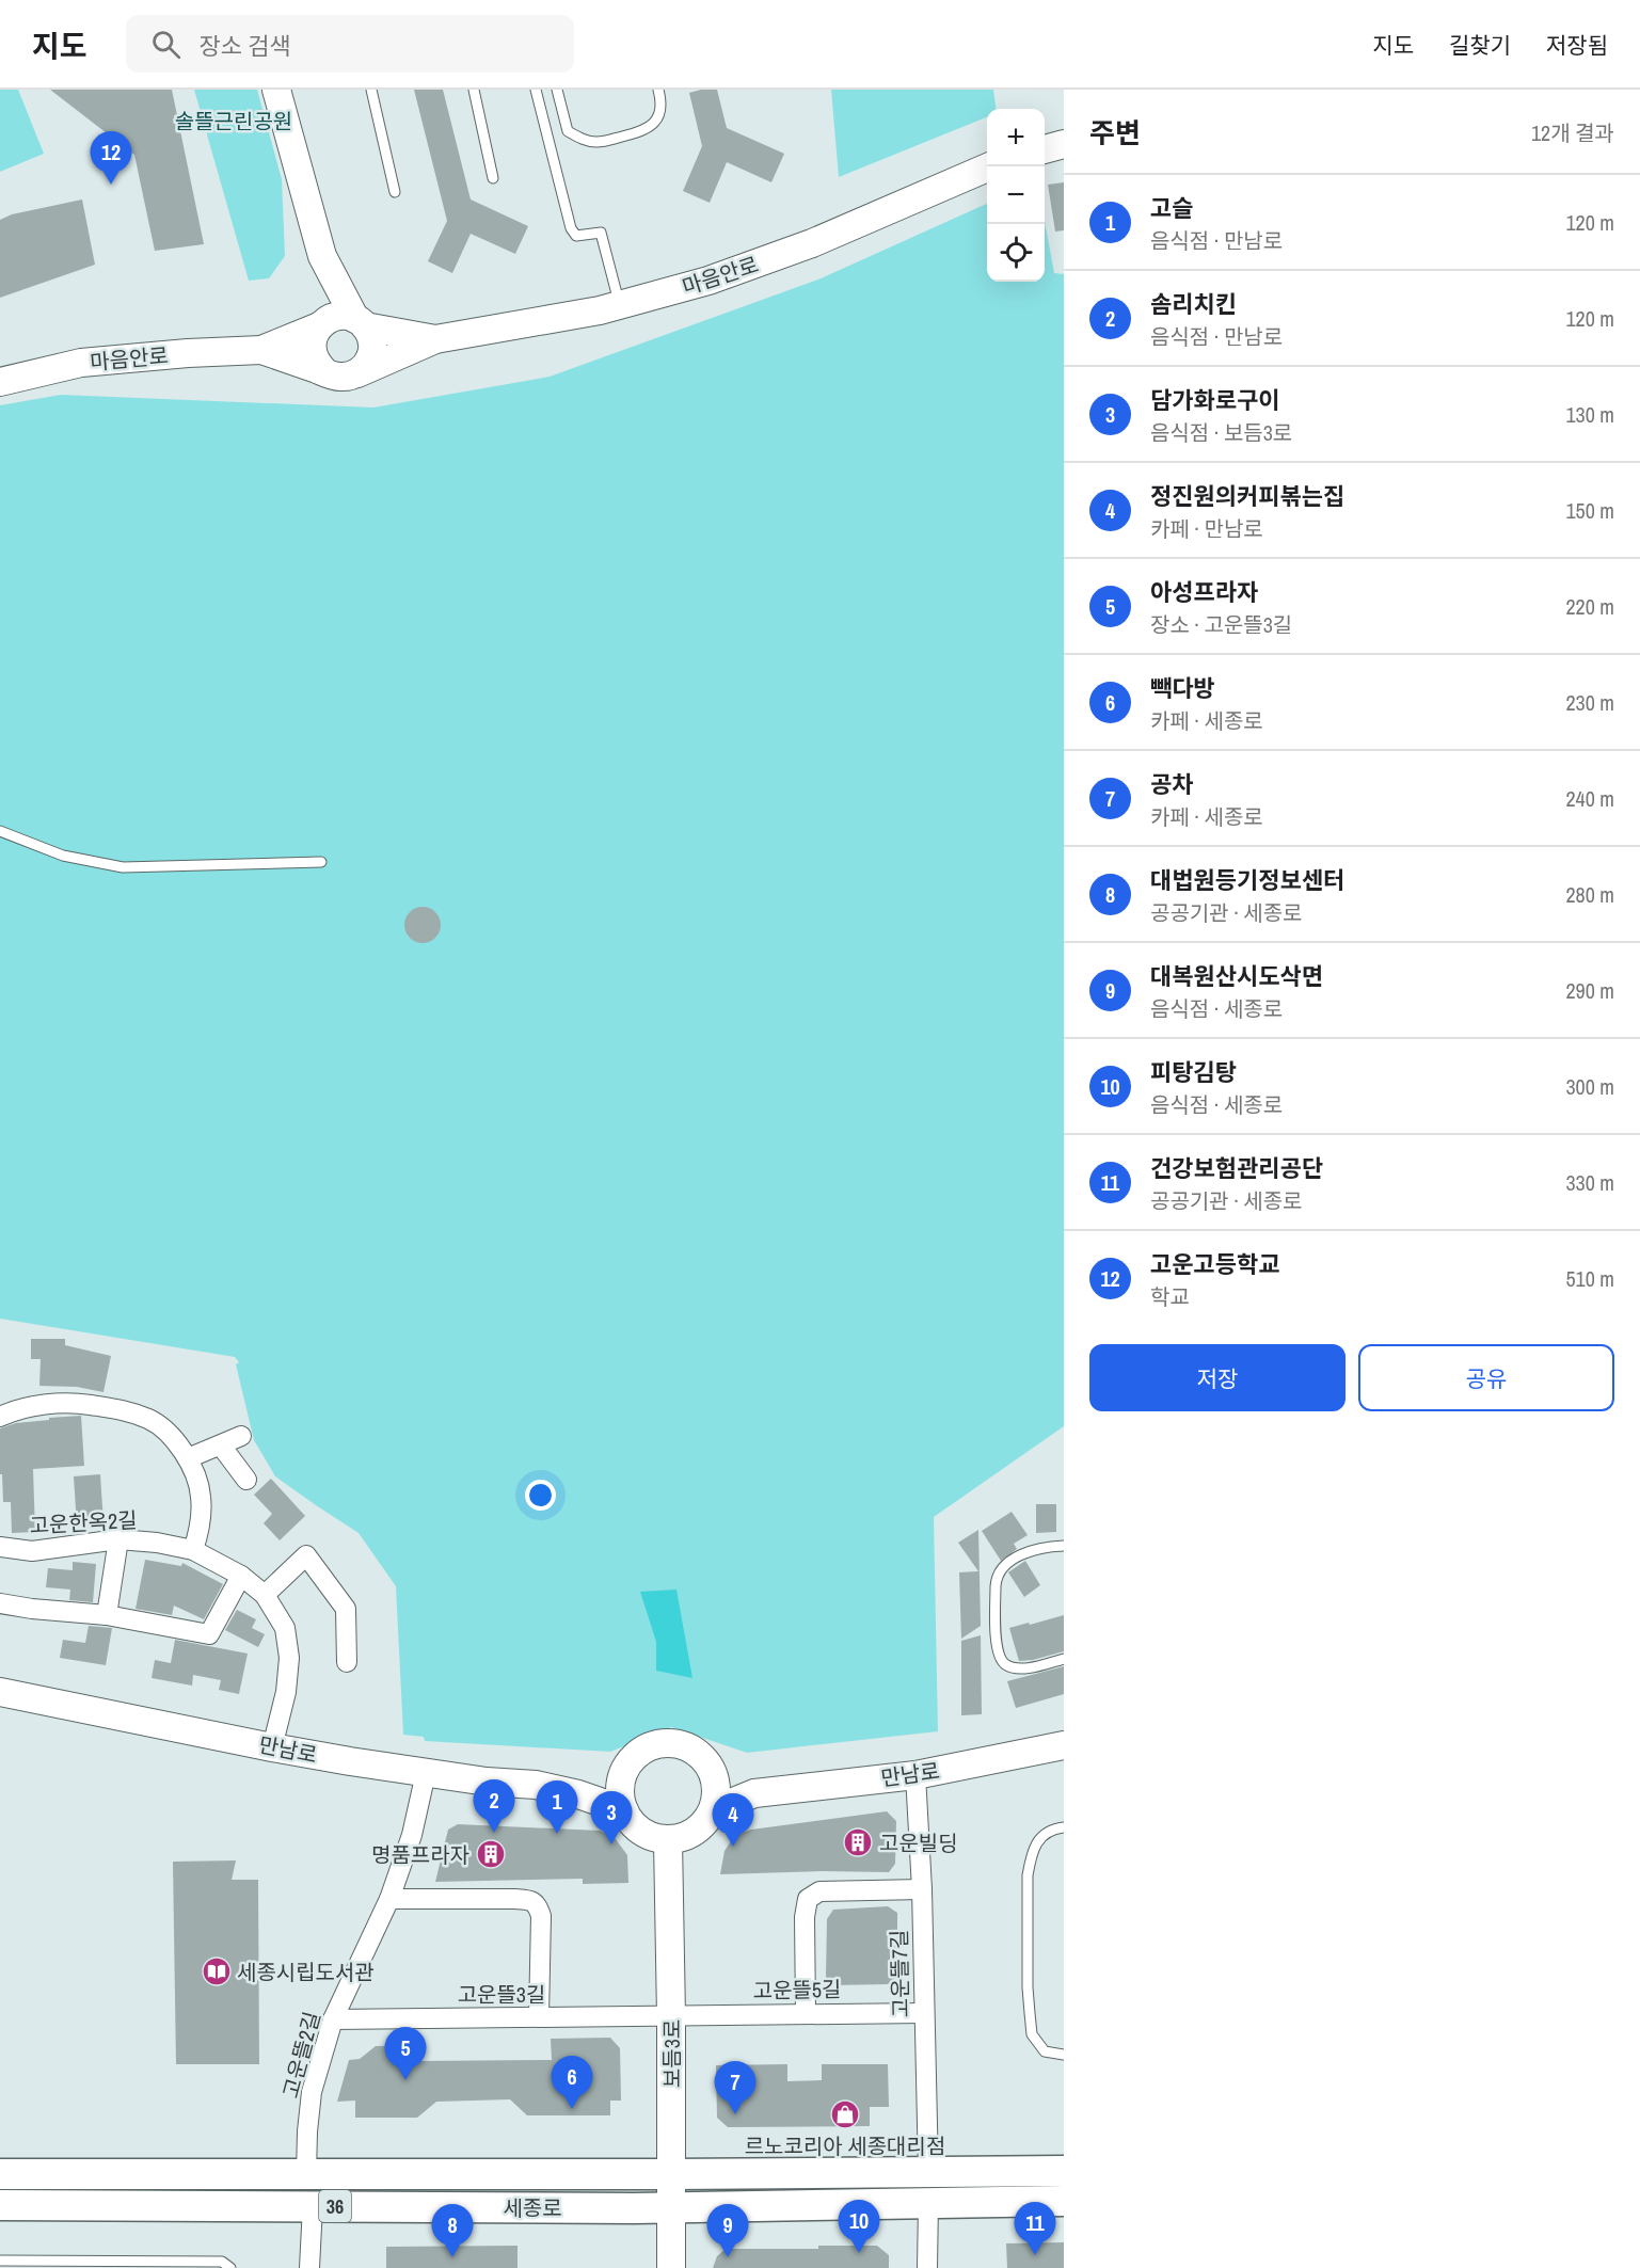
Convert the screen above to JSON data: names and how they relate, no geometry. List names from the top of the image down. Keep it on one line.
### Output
{"streets":{"main road":["36","세종로"],"street":["마음안로","고운한옥2길","만남로","고운뜰7길","고운뜰5길","고운뜰3길","보듬3로","고운뜰2길"]},"crossings":[["고운한옥2길","만남로"],["만남로","고운뜰7길"],["만남로","보듬3로"],["만남로","고운뜰2길"],["고운뜰7길","고운뜰5길"],["고운뜰7길","세종로"],["고운뜰5길","고운뜰3길"],["고운뜰5길","보듬3로"],["고운뜰3길","보듬3로"],["고운뜰3길","고운뜰2길"],["보듬3로","세종로"],["고운뜰2길","세종로"]],"parks":["솔뜰근린공원"],"places":{"building":["고운빌딩","명품프라자"],"library":["세종시립도서관"],"shop":["르노코리아 세종대리점"]},"page":{"header":"지도","search":"장소 검색","nav":["지도","길찾기","저장됨"],"heading":["주변","12개 결과"],"map_buttons":["+","−"],"pins":["12","2","1","3","4","5","6","7","10","11","8","9"],"list":[{"mark":"1","name":"고슬","note":"음식점 · 만남로","value":"120 m"},{"mark":"2","name":"솜리치킨","note":"음식점 · 만남로","value":"120 m"},{"mark":"3","name":"담가화로구이","note":"음식점 · 보듬3로","value":"130 m"},{"mark":"4","name":"정진원의커피볶는집","note":"카페 · 만남로","value":"150 m"},{"mark":"5","name":"아성프라자","note":"장소 · 고운뜰3길","value":"220 m"},{"mark":"6","name":"빽다방","note":"카페 · 세종로","value":"230 m"},{"mark":"7","name":"공차","note":"카페 · 세종로","value":"240 m"},{"mark":"8","name":"대법원등기정보센터","note":"공공기관 · 세종로","value":"280 m"},{"mark":"9","name":"대복원산시도삭면","note":"음식점 · 세종로","value":"290 m"},{"mark":"10","name":"피탕김탕","note":"음식점 · 세종로","value":"300 m"},{"mark":"11","name":"건강보험관리공단","note":"공공기관 · 세종로","value":"330 m"},{"mark":"12","name":"고운고등학교","note":"학교","value":"510 m"}],"buttons":["저장","공유"]}}
